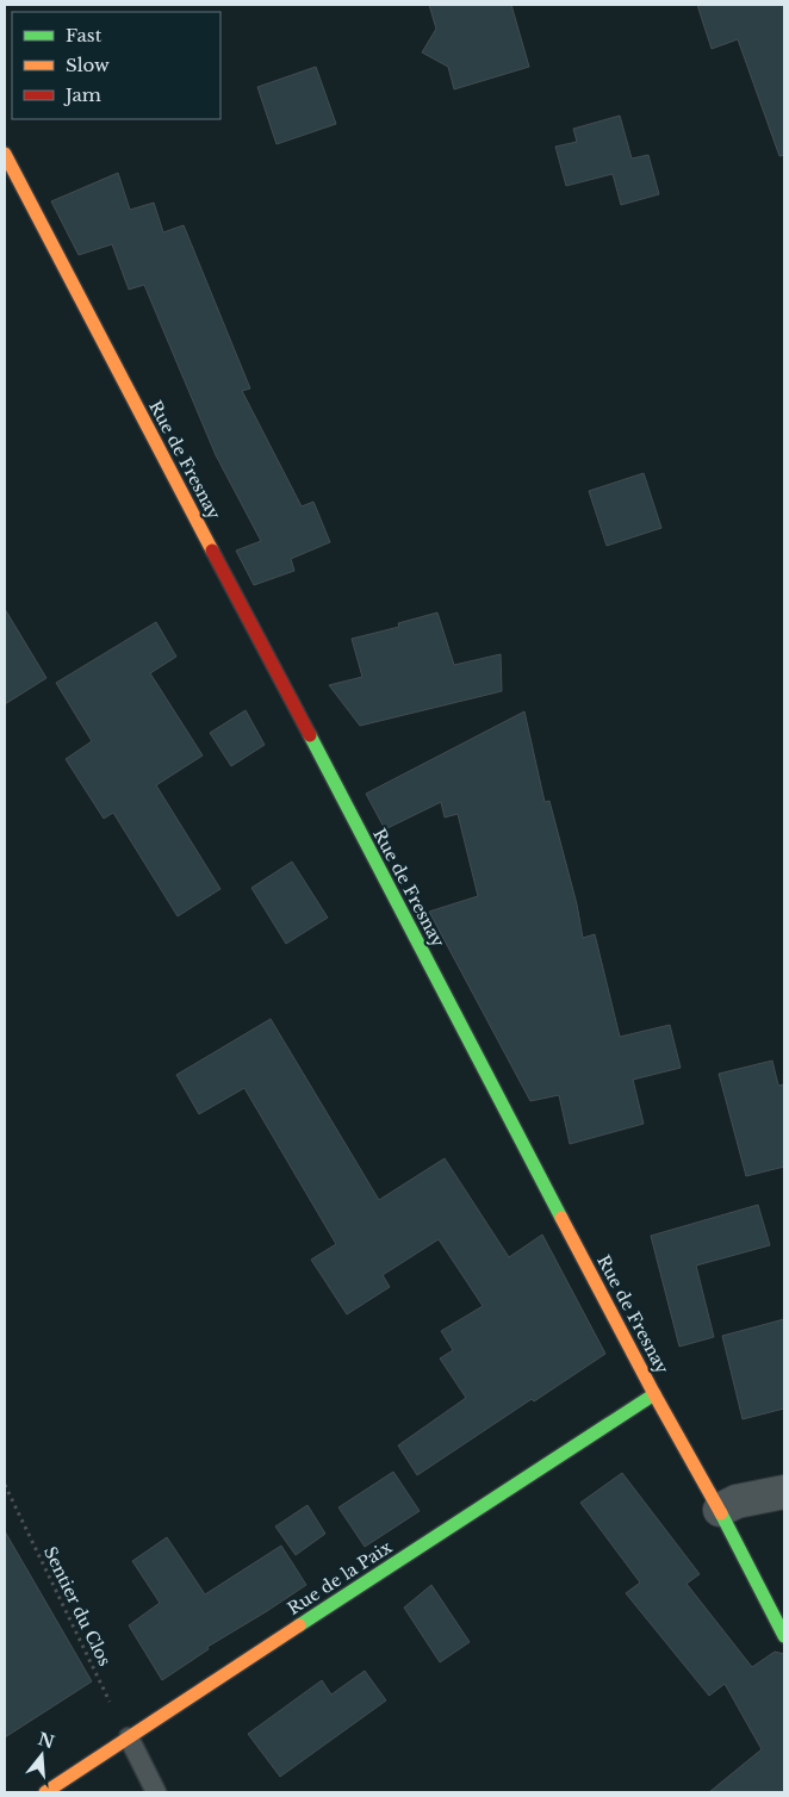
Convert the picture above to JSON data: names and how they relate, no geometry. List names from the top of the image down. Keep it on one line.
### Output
{"streets":{"street":["Rue de Fresnay","Rue de la Paix"],"path":["Sentier du Clos"]},"crossings":[["Rue de Fresnay","Rue de la Paix"],["Rue de la Paix","Sentier du Clos"]],"legend":["Fast","Slow","Jam"],"north":"top"}
